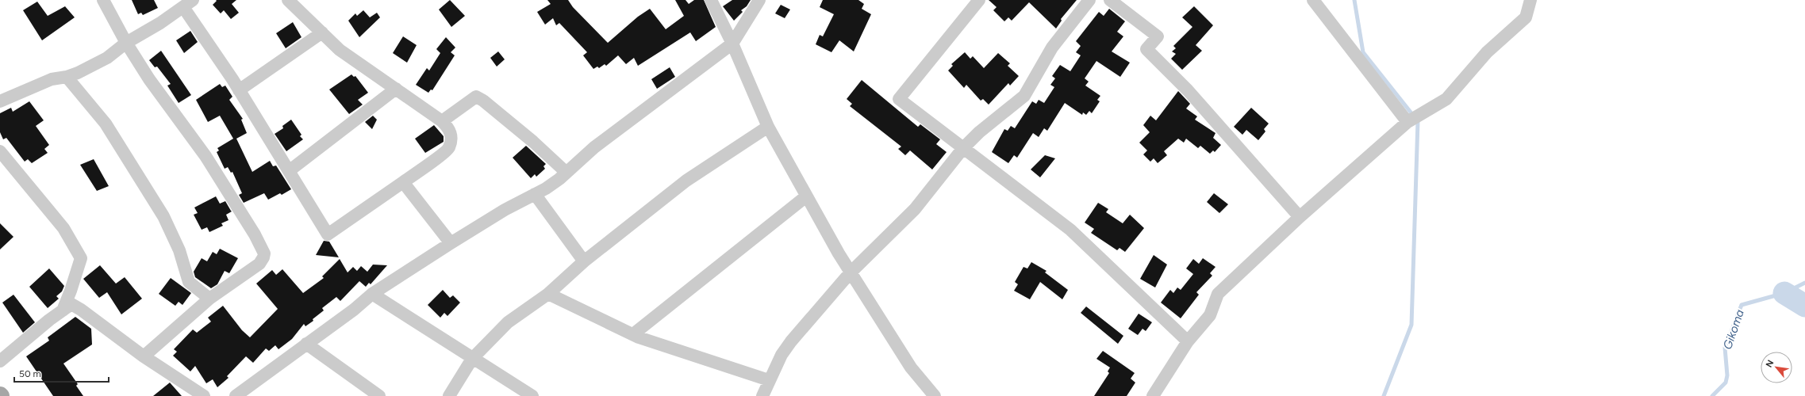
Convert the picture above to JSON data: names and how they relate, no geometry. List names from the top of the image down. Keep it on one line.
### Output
{"water":["Gikoma"],"scale_bar":"50 m","north":"top left"}
